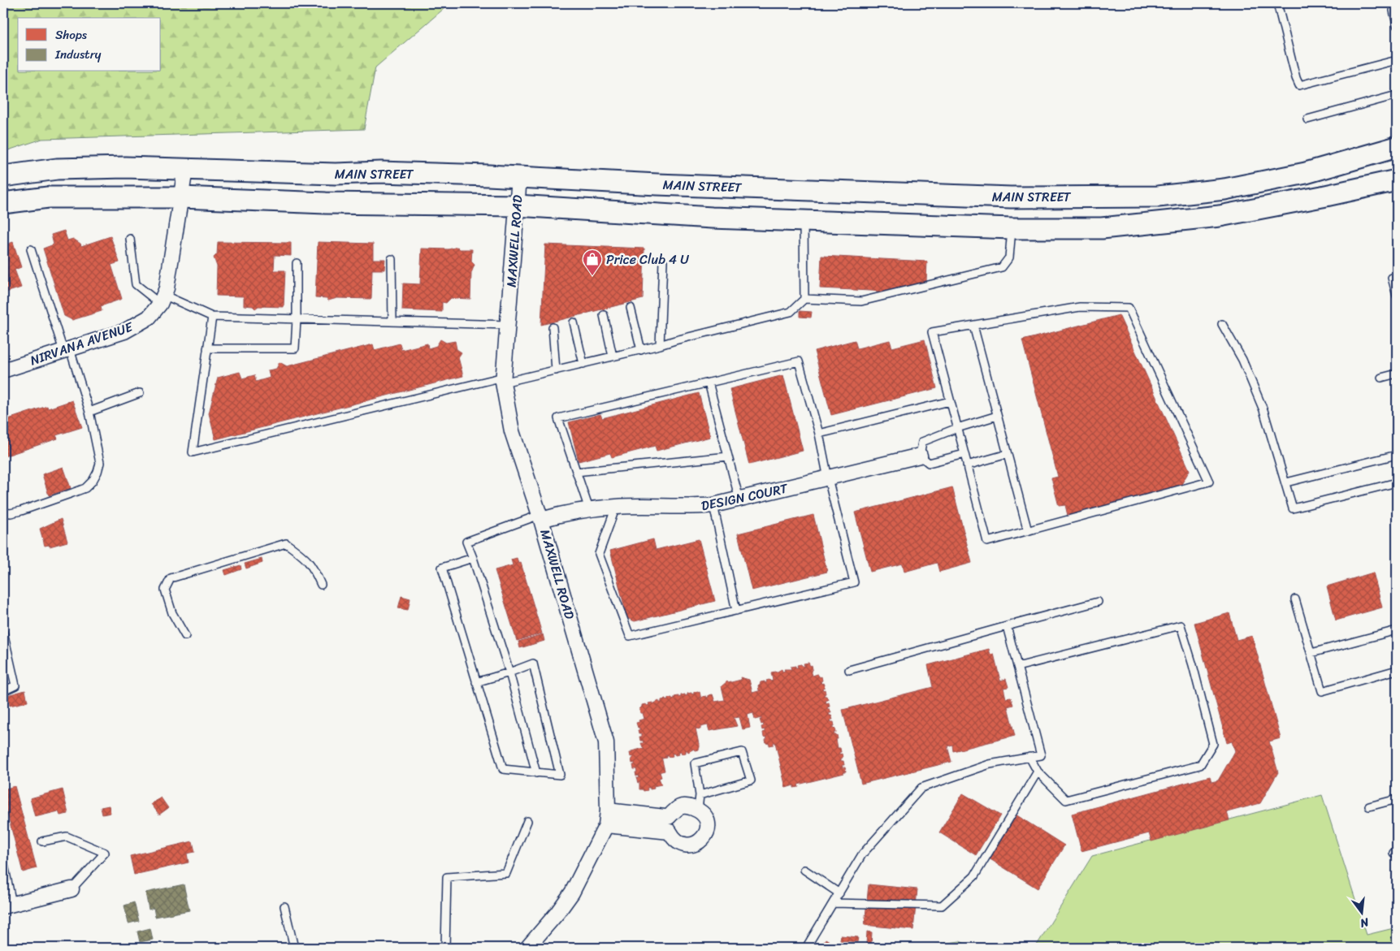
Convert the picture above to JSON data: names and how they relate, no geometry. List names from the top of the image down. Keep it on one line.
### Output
{"streets":{"main road":["MAIN STREET"],"street":["MAXWELL ROAD","NIRVANA AVENUE","DESIGN COURT"]},"crossings":[["MAIN STREET","MAXWELL ROAD"],["MAIN STREET","NIRVANA AVENUE"],["MAXWELL ROAD","DESIGN COURT"]],"places":{"shop":["Price Club 4 U"]},"legend":["Shops","Industry"],"north":"bottom"}
